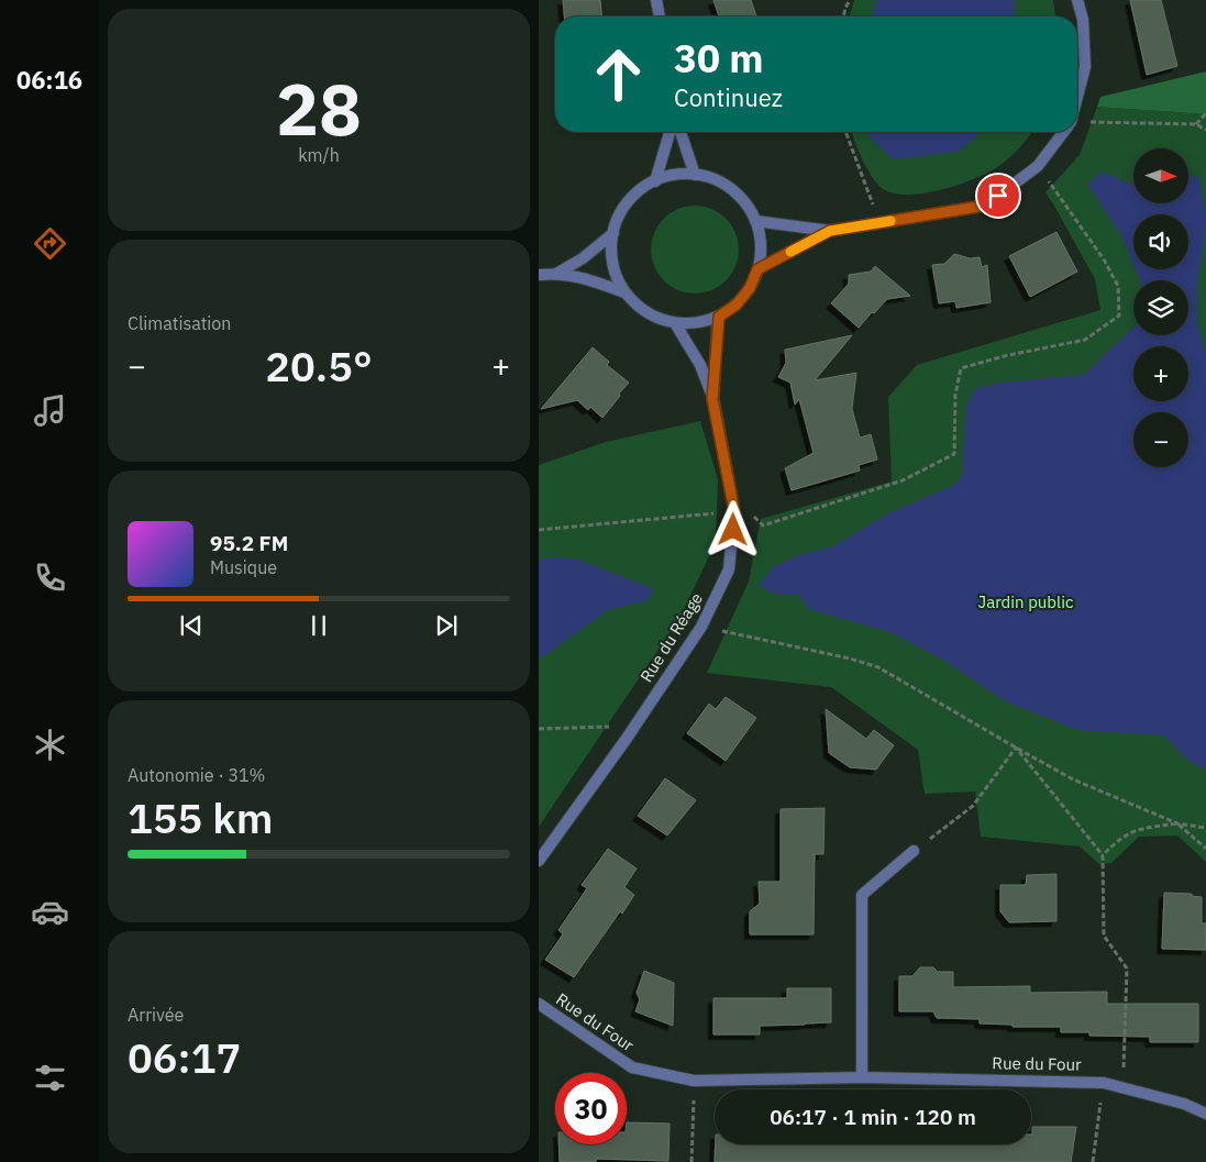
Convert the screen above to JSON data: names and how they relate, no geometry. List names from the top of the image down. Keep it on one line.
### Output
{"streets":{"street":["Rue du Réage","Rue du Four"]},"parks":["Jardin public"],"north":"right","page":{"tabs":"06:16","tile":[["28","km/h"],"Climatisation",["Autonomie · 31%","155 km"],["Arrivée","06:17"]],"turn":["30 m","Continuez"],"map_buttons":["+","−"],"heat":["−","20.5°","+"],"song":["95.2 FM","Musique"],"limit":"30","trip":"06:17 · 1 min · 120 m"}}
